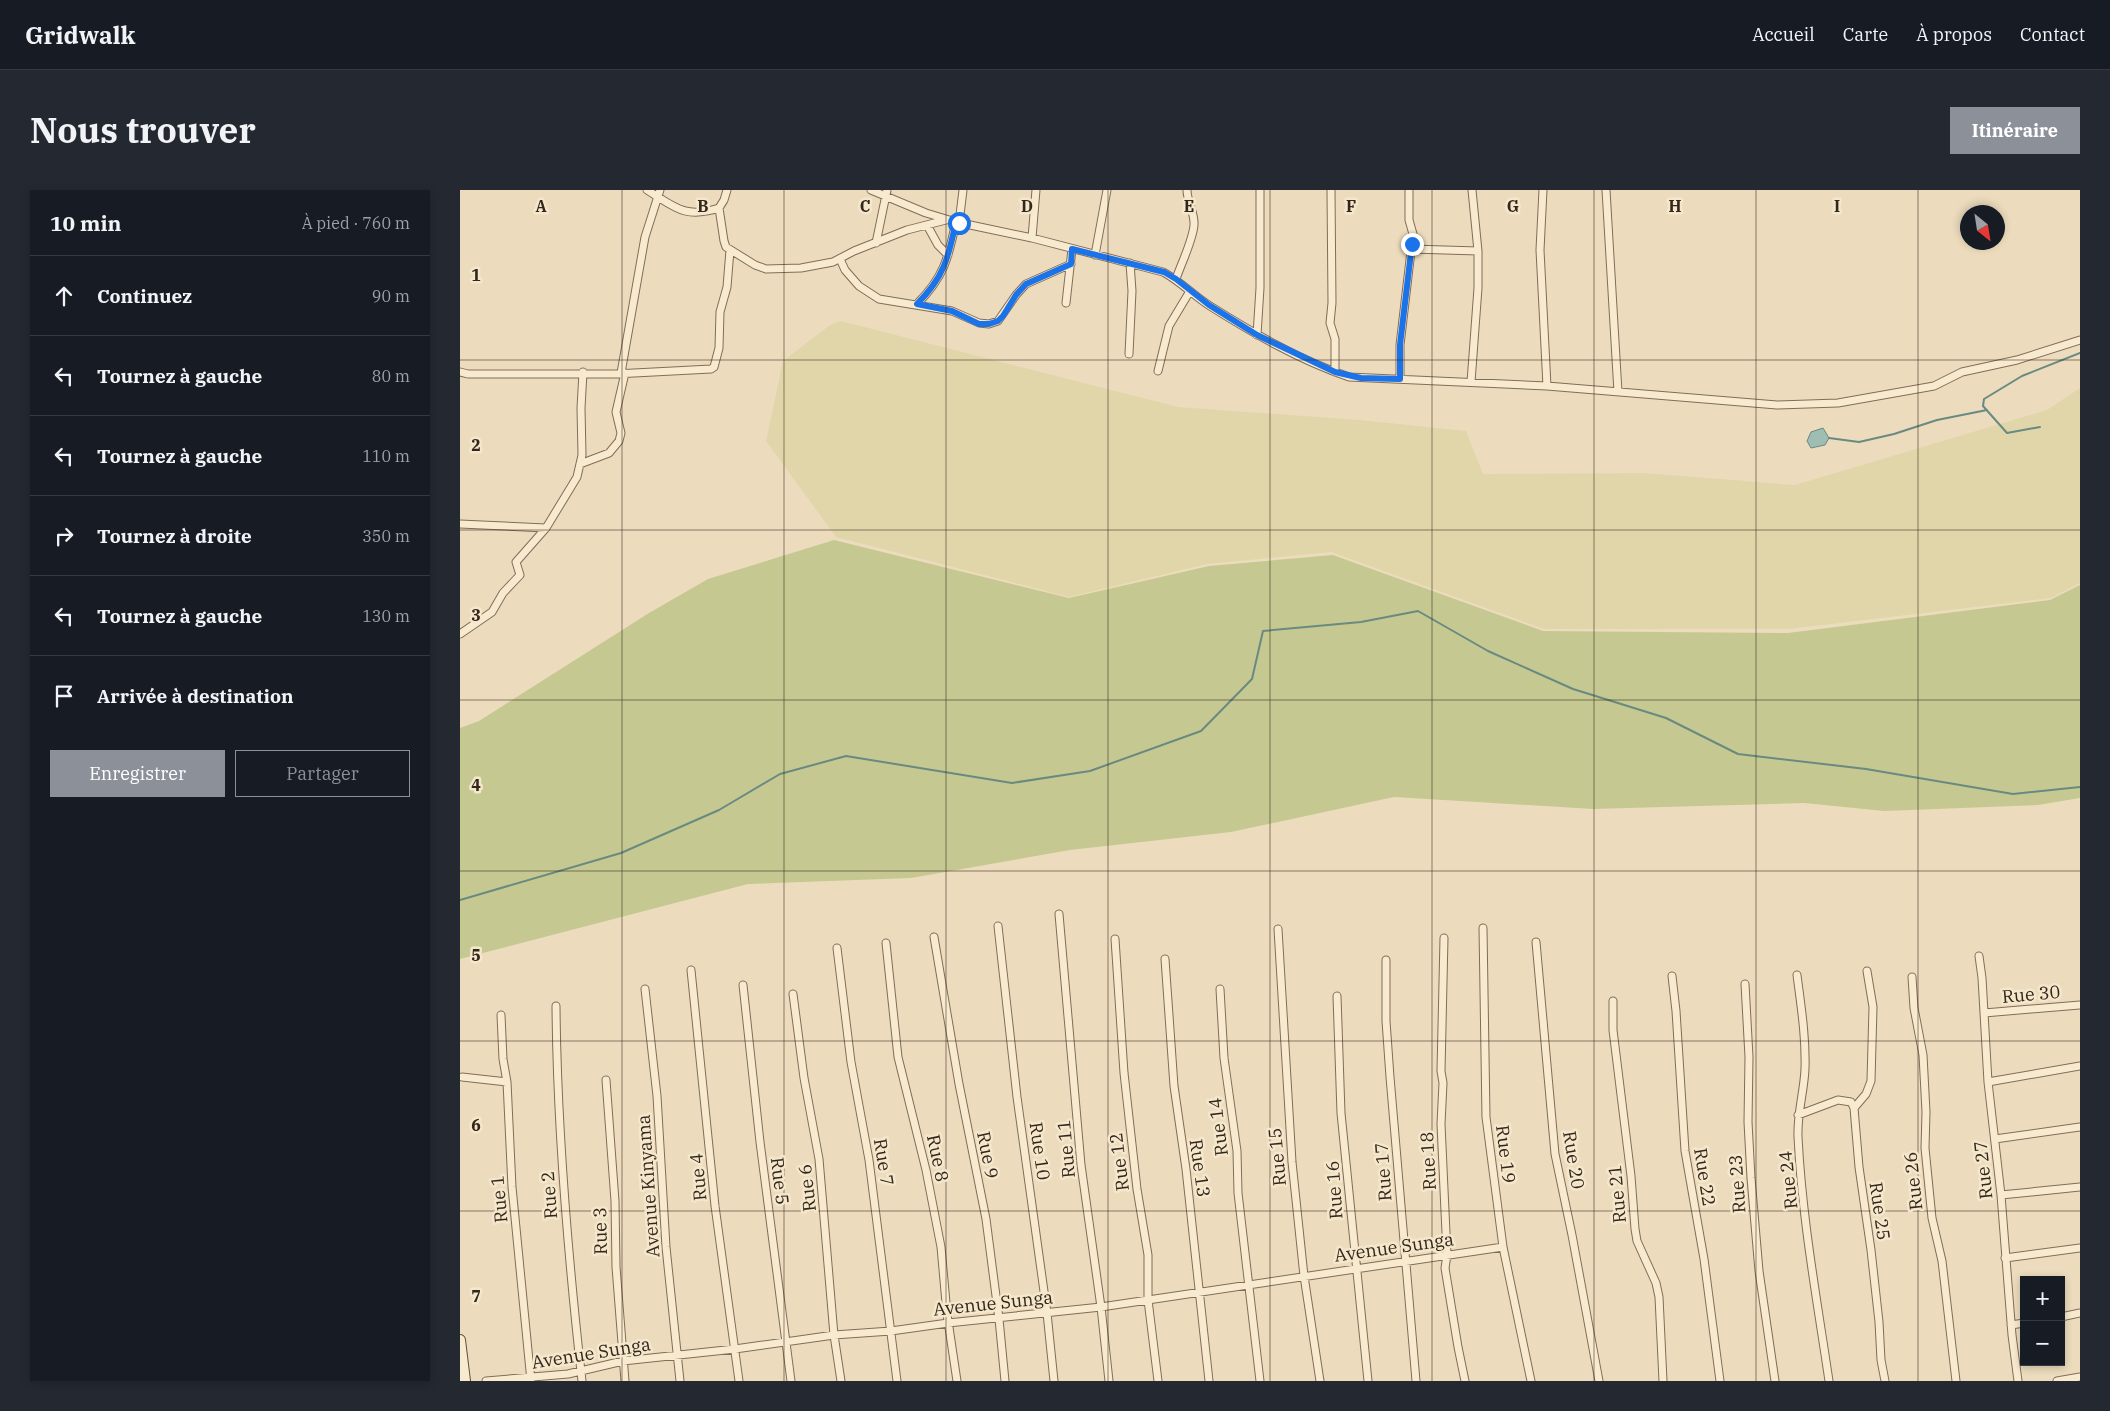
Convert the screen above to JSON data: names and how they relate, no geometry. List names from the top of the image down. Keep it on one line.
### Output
{"streets":{"street":["Rue 30","Rue 14","Rue 11","Rue 10","Rue 19","Rue 9","Rue 15","Rue 8","Rue 20","Rue 18","Rue 7","Rue 12","Rue 13","Rue 27","Rue 17","Rue 4","Rue 22","Rue 24","Rue 5","Rue 26","Rue 23","Avenue Kinyama","Rue 6","Rue 16","Rue 21","Rue 2","Rue 1","Rue 25","Rue 3","Avenue Sunga"]},"crossings":[["Rue 30","Rue 27"],["Rue 14","Avenue Sunga"],["Rue 11","Avenue Sunga"],["Rue 10","Avenue Sunga"],["Rue 19","Avenue Sunga"],["Rue 9","Avenue Sunga"],["Rue 15","Avenue Sunga"],["Rue 8","Avenue Sunga"],["Rue 18","Avenue Sunga"],["Rue 7","Avenue Sunga"],["Rue 12","Avenue Sunga"],["Rue 13","Avenue Sunga"],["Rue 17","Avenue Sunga"],["Rue 4","Avenue Sunga"],["Rue 5","Avenue Sunga"],["Avenue Kinyama","Avenue Sunga"],["Rue 6","Avenue Sunga"],["Rue 16","Avenue Sunga"],["Rue 2","Avenue Sunga"],["Rue 1","Avenue Sunga"],["Rue 3","Avenue Sunga"]],"north":"bottom right","page":{"header":"Gridwalk","nav":["Accueil","Carte","À propos","Contact"],"title":"Nous trouver","buttons":["Itinéraire",["Enregistrer","Partager"]],"heading":["10 min","À pied · 760 m"],"list":[["Continuez","90 m"],["Tournez à gauche","80 m"],["Tournez à gauche","110 m"],["Tournez à droite","350 m"],["Tournez à gauche","130 m"],"Arrivée à destination"],"map_buttons":["+","−"]},"grid":{"columns":["A","B","C","D","E","F","G","H","I"],"rows":["1","2","3","4","5","6","7"]}}
